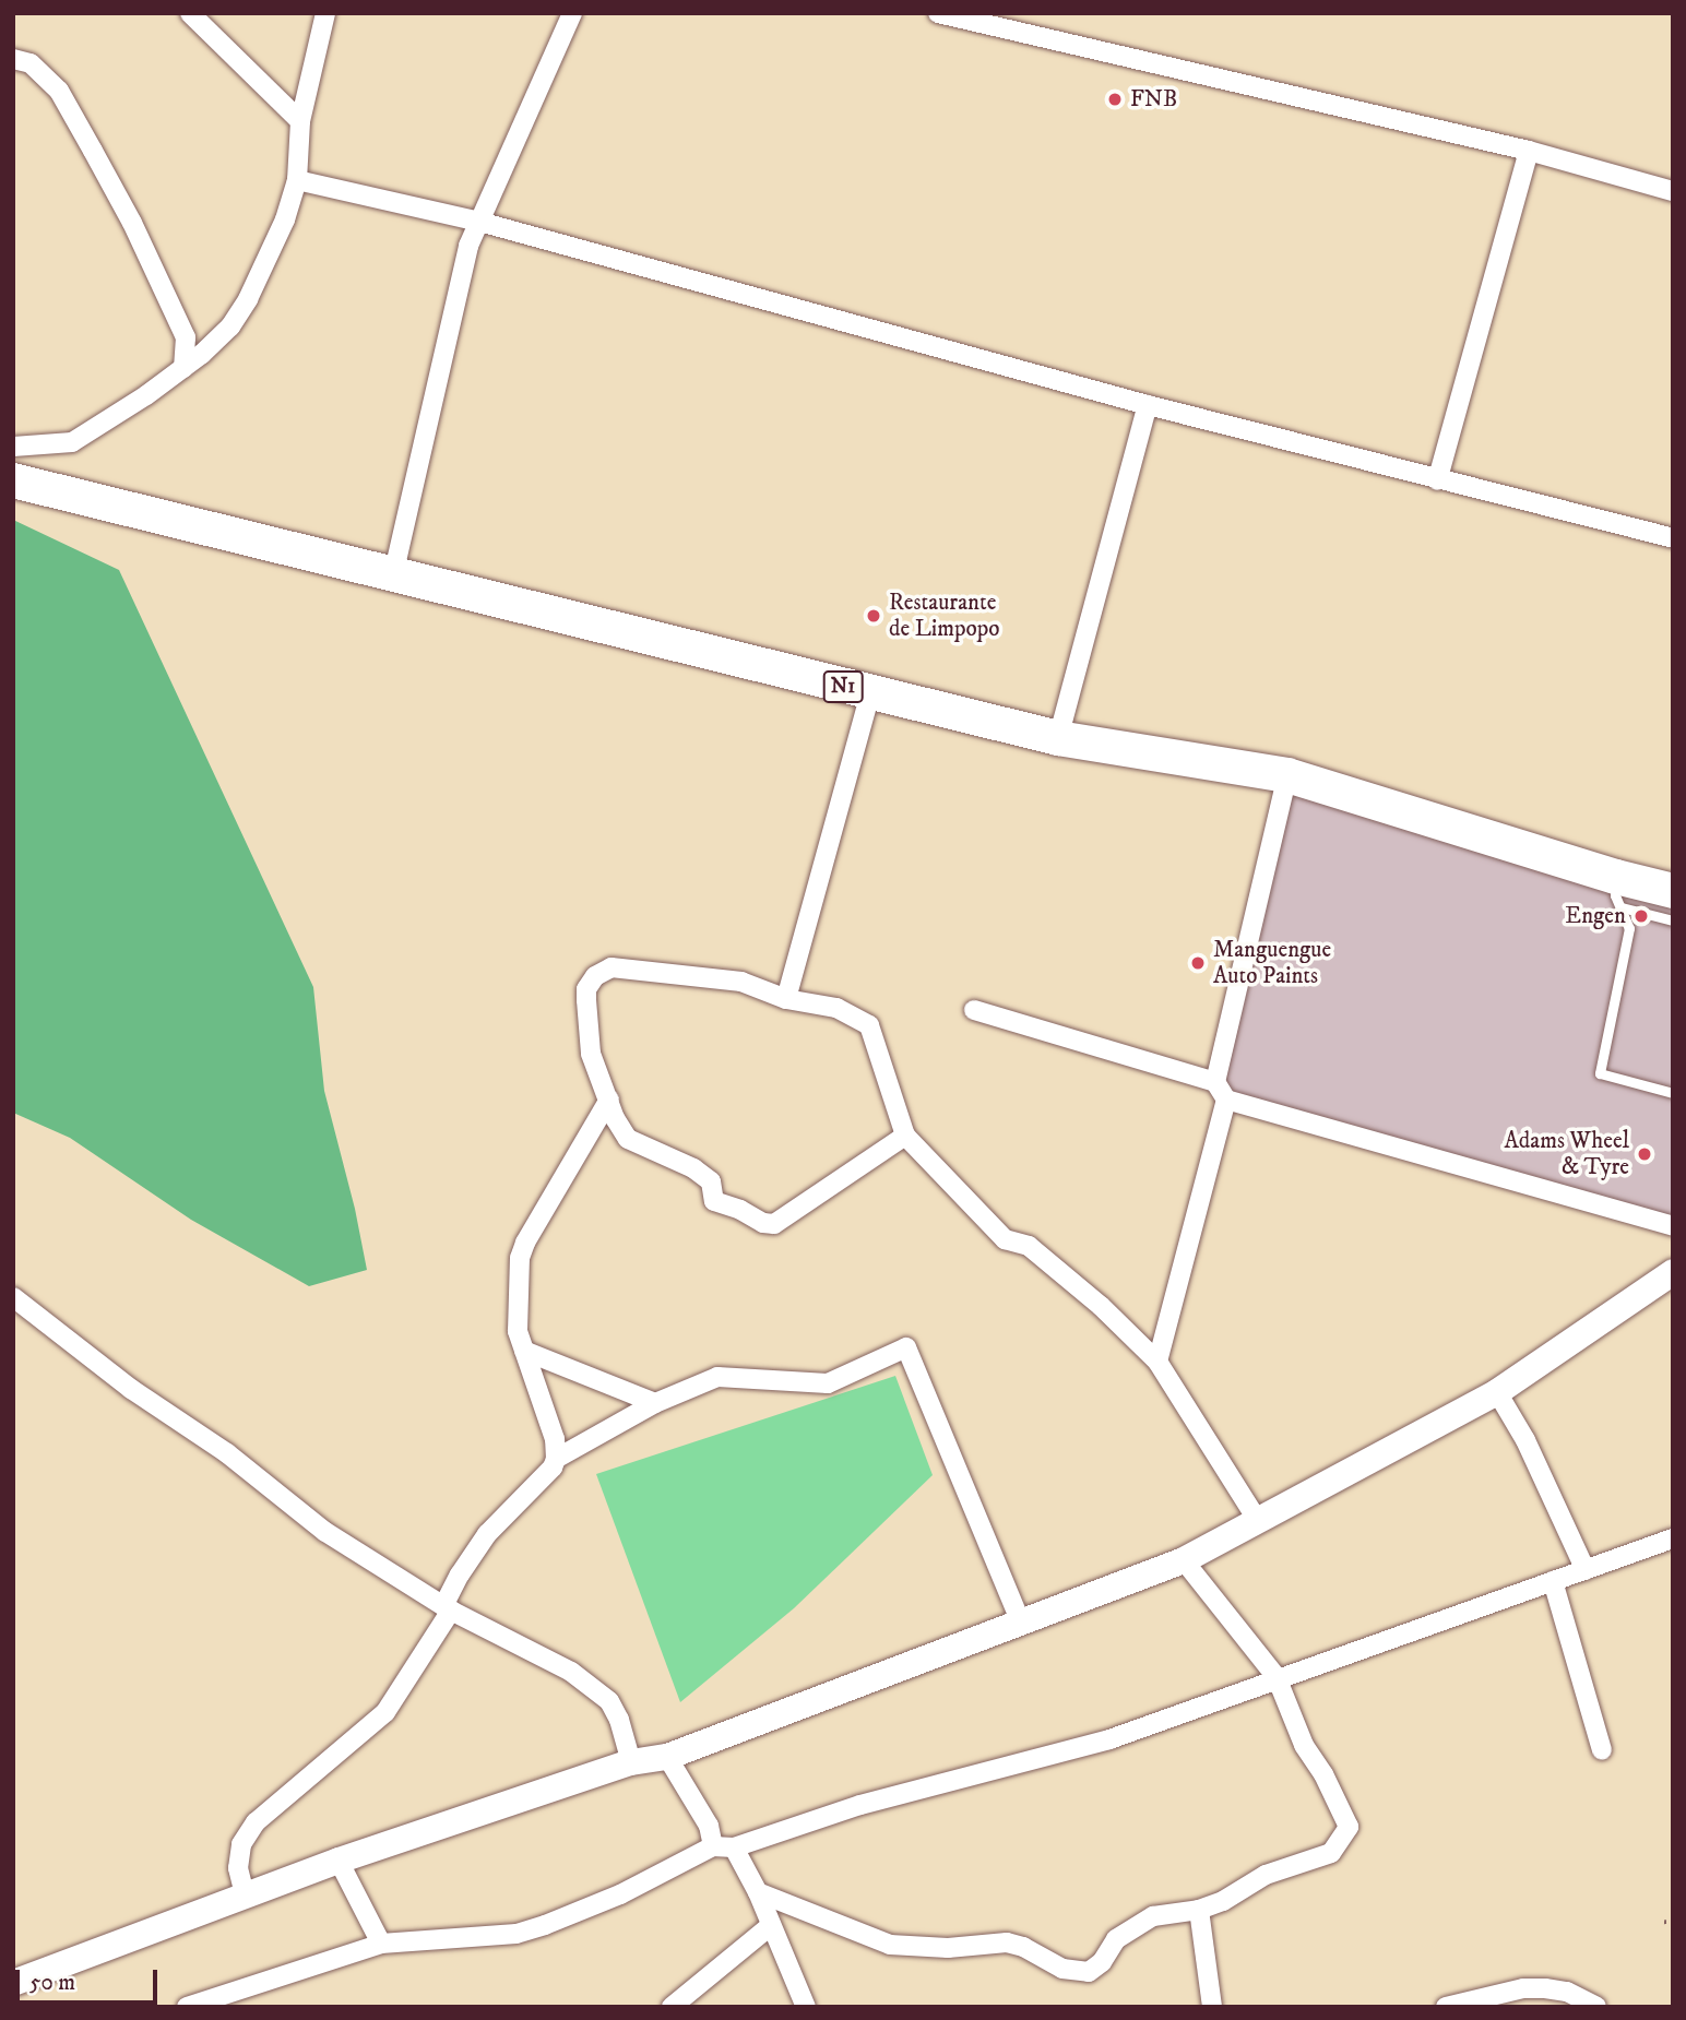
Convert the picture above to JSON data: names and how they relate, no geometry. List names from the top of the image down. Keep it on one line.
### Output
{"streets":{"highway":["N1"]},"places":["FNB","Restaurante de Limpopo","Engen","Manguengue Auto Paints","Adams Wheel & Tyre"],"scale_bar":"50 m"}
